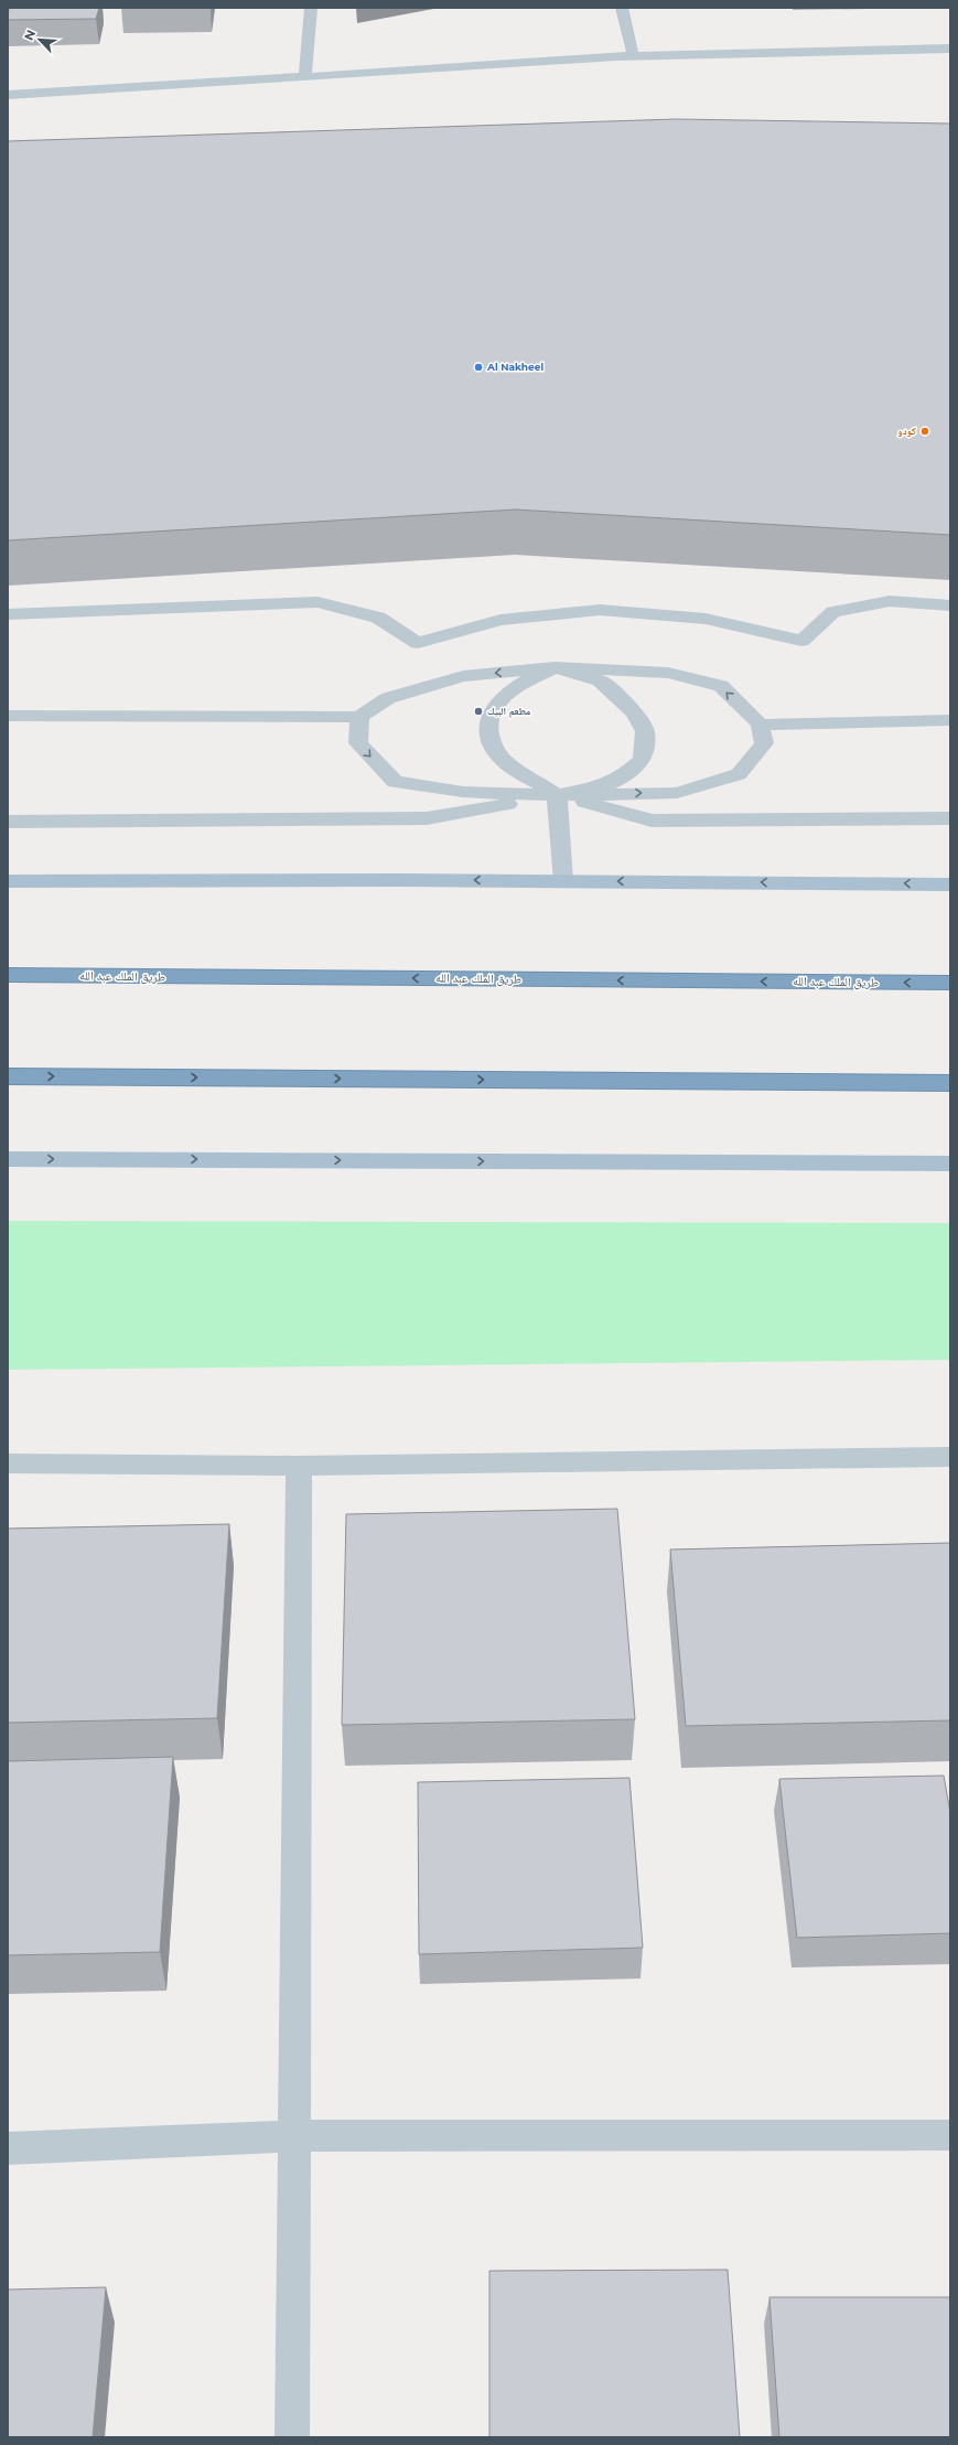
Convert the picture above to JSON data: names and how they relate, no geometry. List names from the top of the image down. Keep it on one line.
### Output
{"streets":{"highway":["طريق الملك عبد الله"]},"places":["Al Nakheel","كودو","مطعم البيك"],"north":"top left"}
